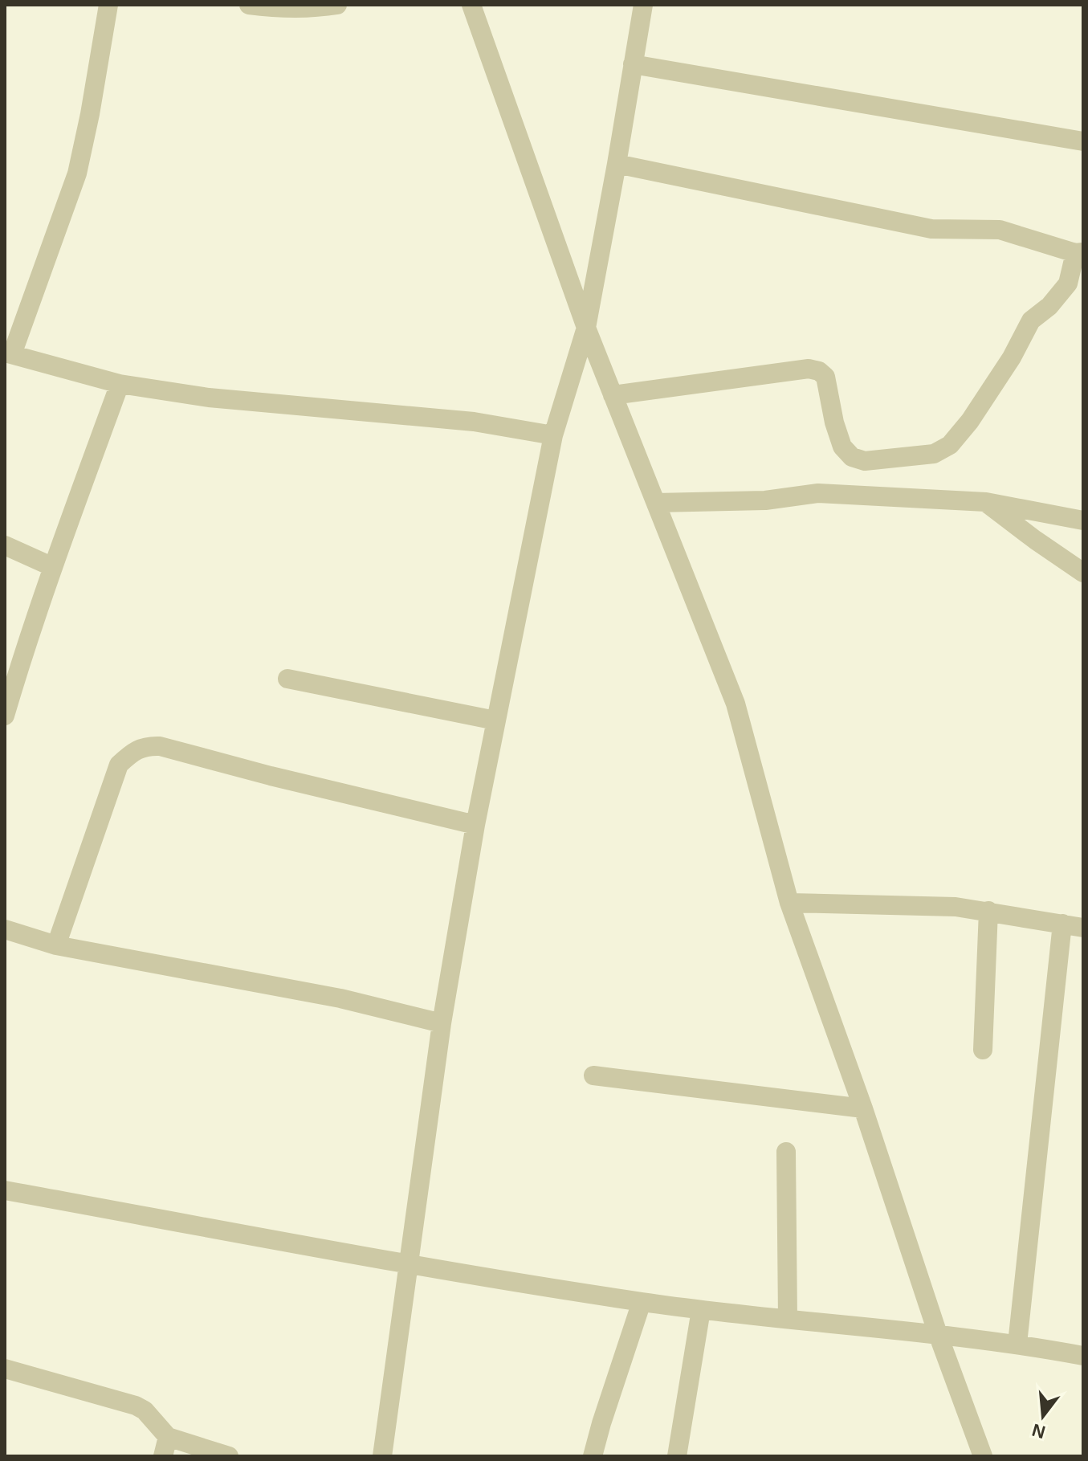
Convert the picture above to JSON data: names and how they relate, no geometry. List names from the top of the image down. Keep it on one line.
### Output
{"north":"bottom"}
